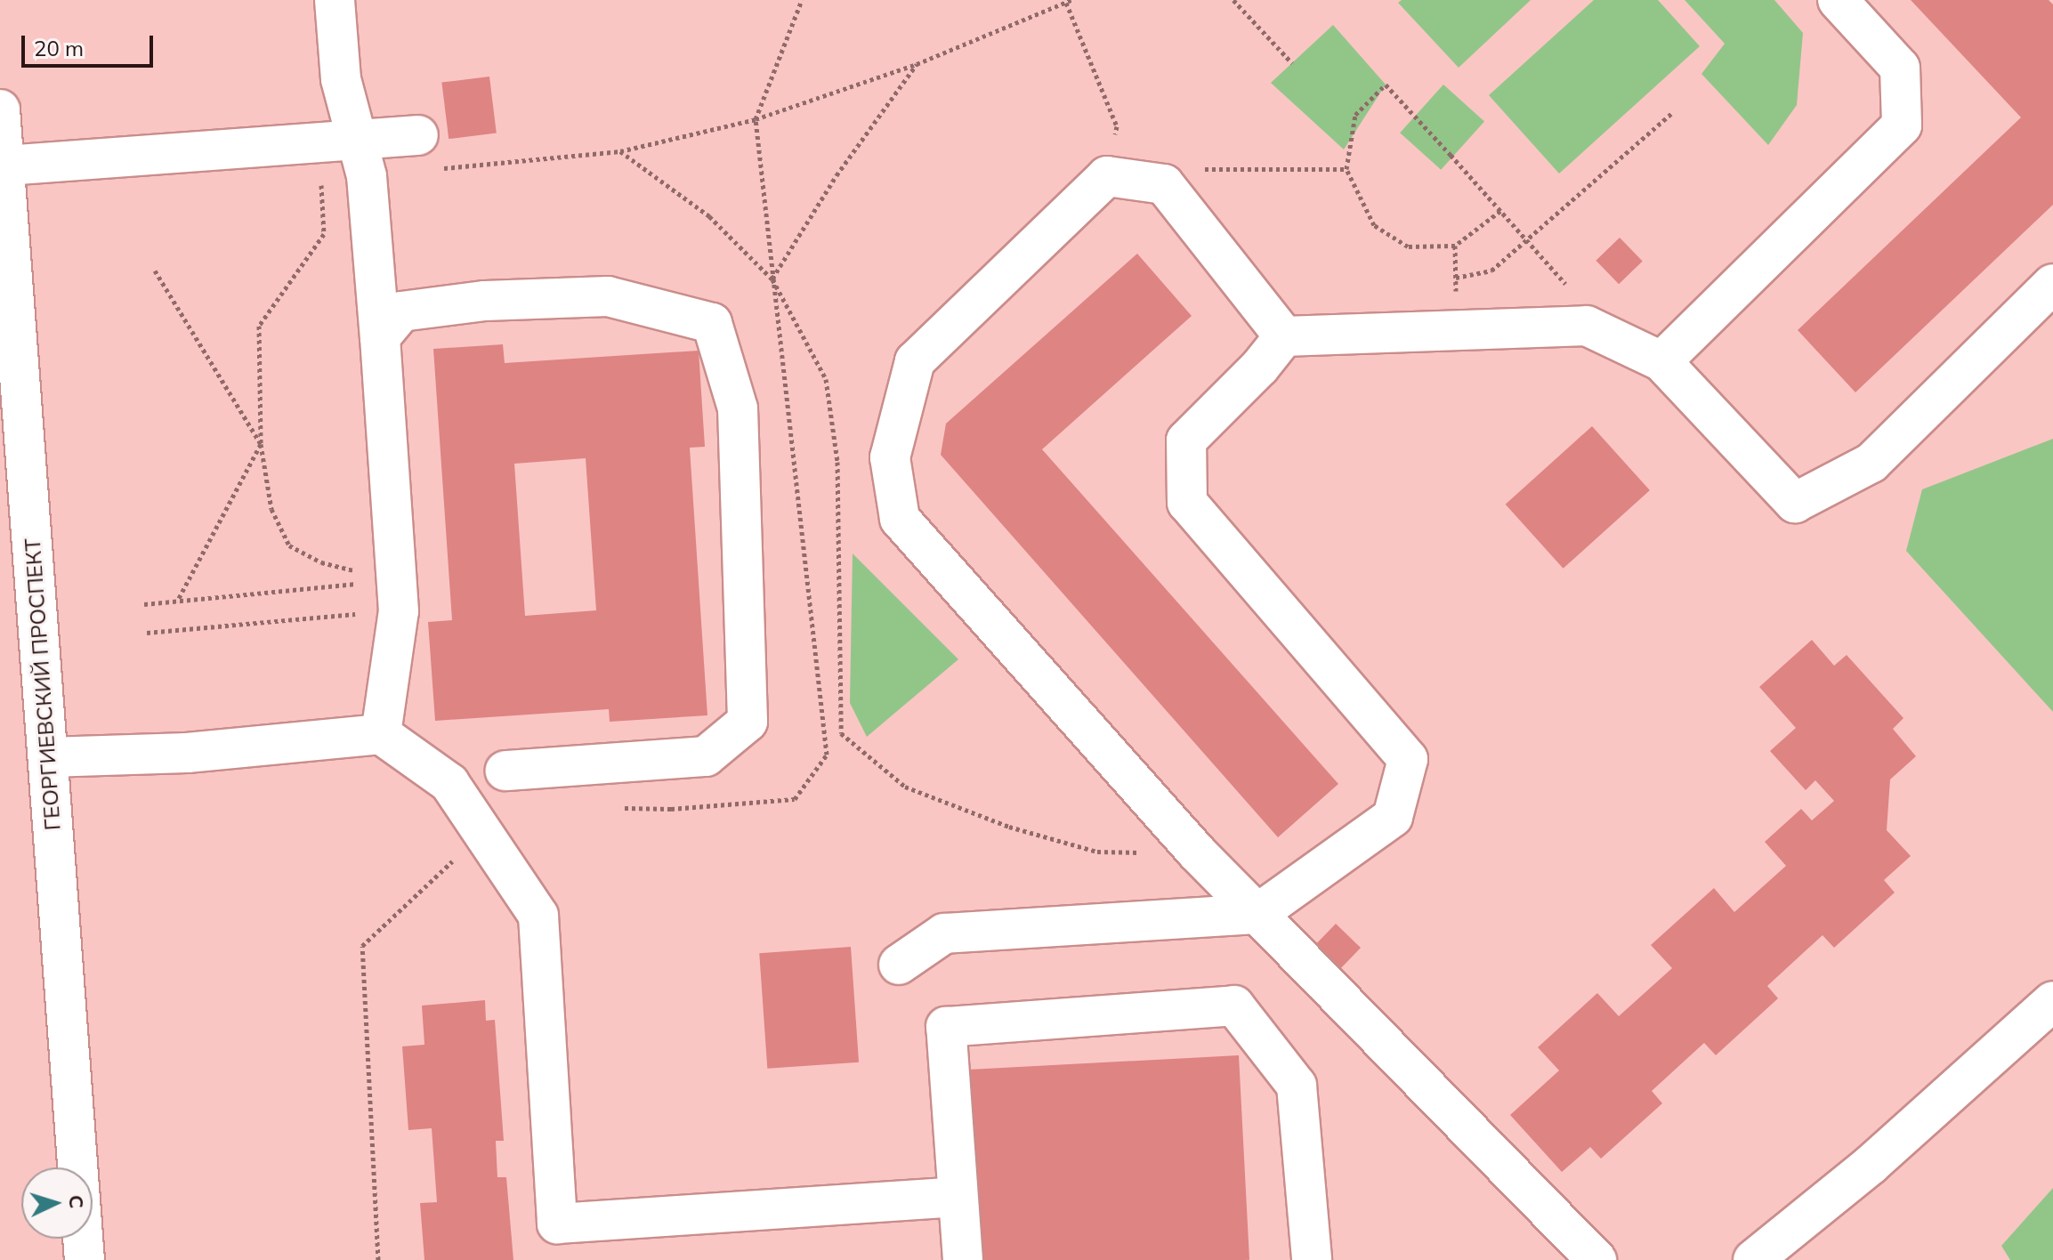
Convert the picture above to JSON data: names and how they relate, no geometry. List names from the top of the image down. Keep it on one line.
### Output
{"streets":{"main road":["ГЕОРГИЕВСКИЙ ПРОСПЕКТ"]},"scale_bar":"20 m","north":"right"}
